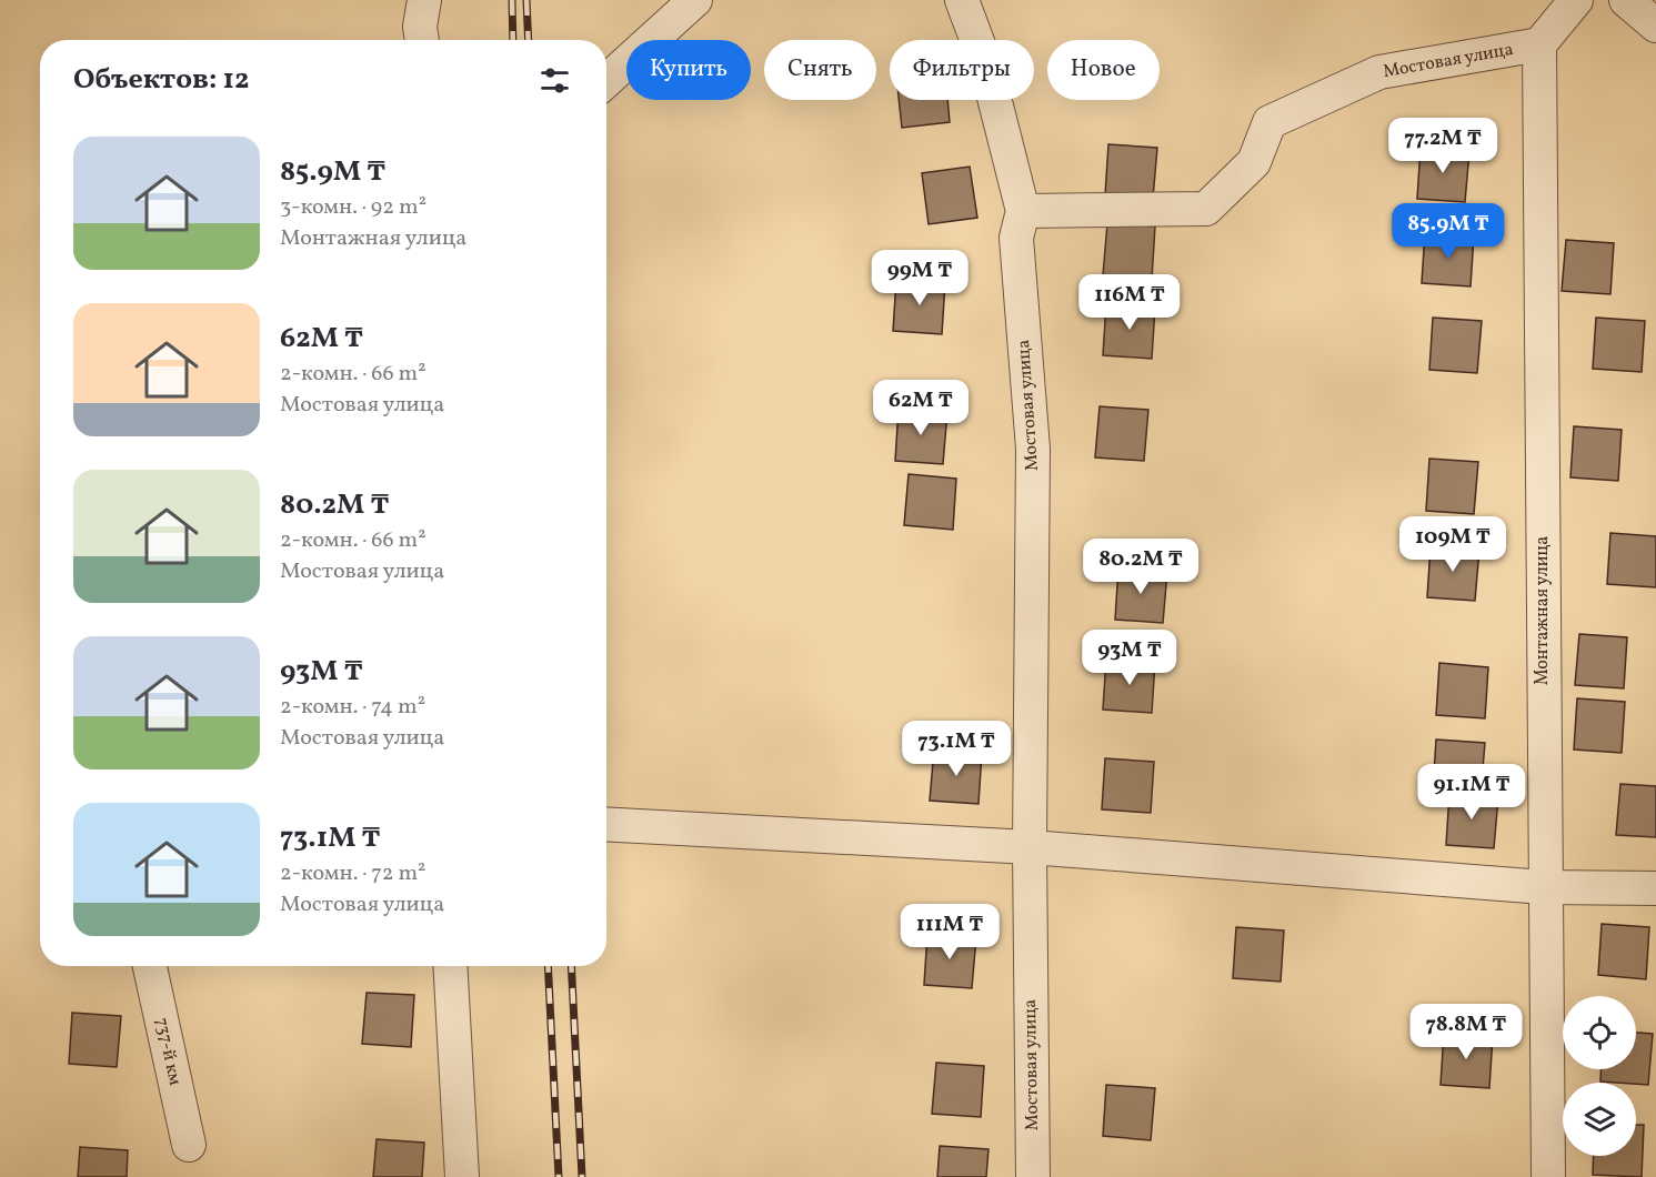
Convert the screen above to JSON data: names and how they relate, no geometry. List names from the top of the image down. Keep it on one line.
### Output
{"streets":{"street":["Мостовая улица","Монтажная улица","737-й км"]},"crossings":[["Мостовая улица","Монтажная улица"]],"page":{"chip":["Купить","Снять","Фильтры","Новое"],"heading":"Объектов: 12","price":["77.2M ₸","85.9M ₸","99M ₸","116M ₸","62M ₸","109M ₸","80.2M ₸","93M ₸","73.1M ₸","91.1M ₸","111M ₸","78.8M ₸"],"list":[{"name":"85.9M ₸","note":"3-комн. · 92 m² · Монтажная улица"},{"name":"62M ₸","note":"2-комн. · 66 m² · Мостовая улица"},{"name":"80.2M ₸","note":"2-комн. · 66 m² · Мостовая улица"},{"name":"93M ₸","note":"2-комн. · 74 m² · Мостовая улица"},{"name":"73.1M ₸","note":"2-комн. · 72 m² · Мостовая улица"}]}}
